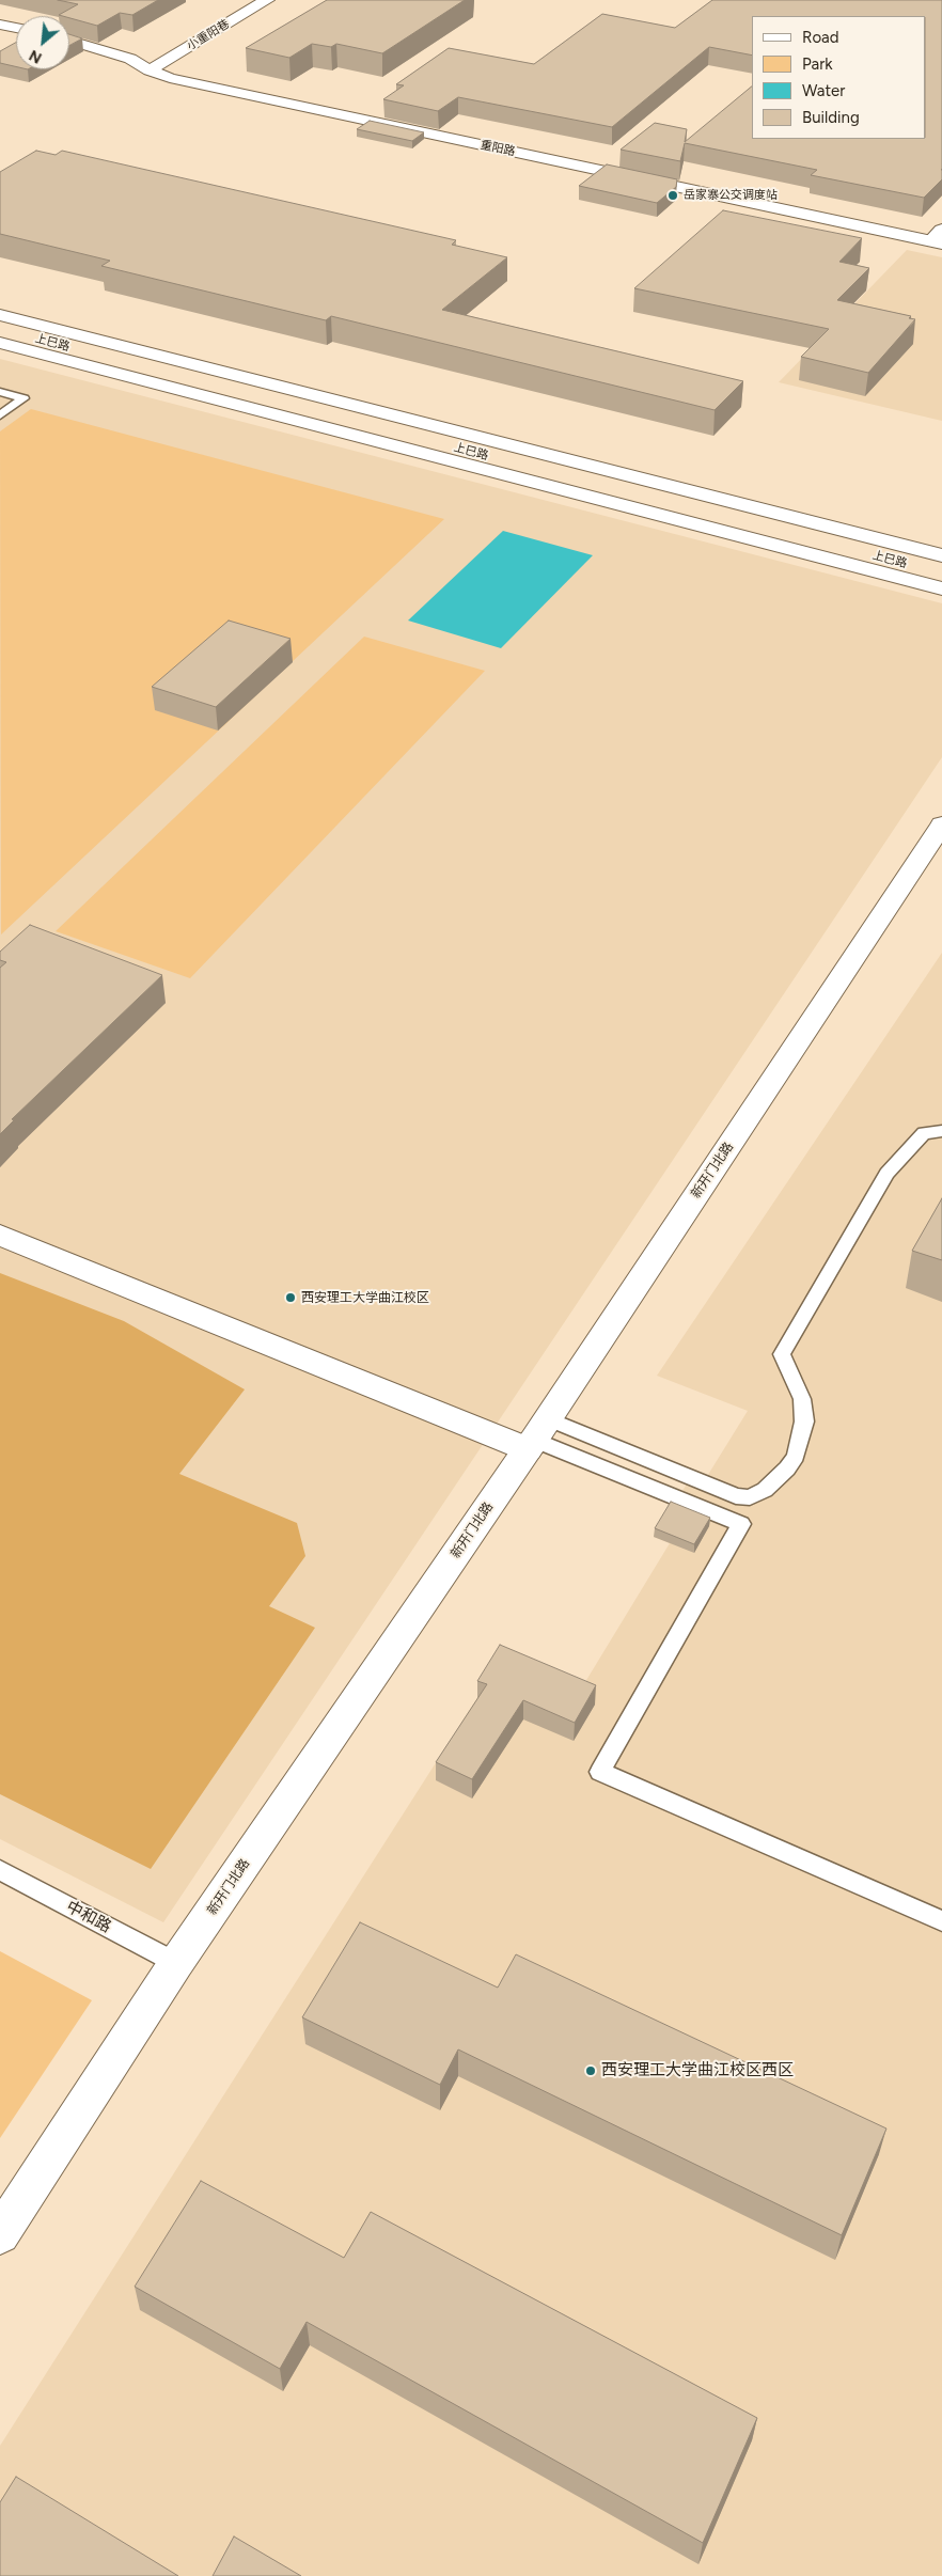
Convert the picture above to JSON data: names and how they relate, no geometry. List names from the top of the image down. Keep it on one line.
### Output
{"streets":{"street":["小重阳巷","重阳路","上巳路","新开门北路"],"lane":["中和路"]},"crossings":[["小重阳巷","重阳路"],["新开门北路","中和路"]],"places":["岳家寨公交调度站","西安理工大学曲江校区","西安理工大学曲江校区西区"],"legend":["Road","Park","Water","Building"],"north":"bottom left"}
